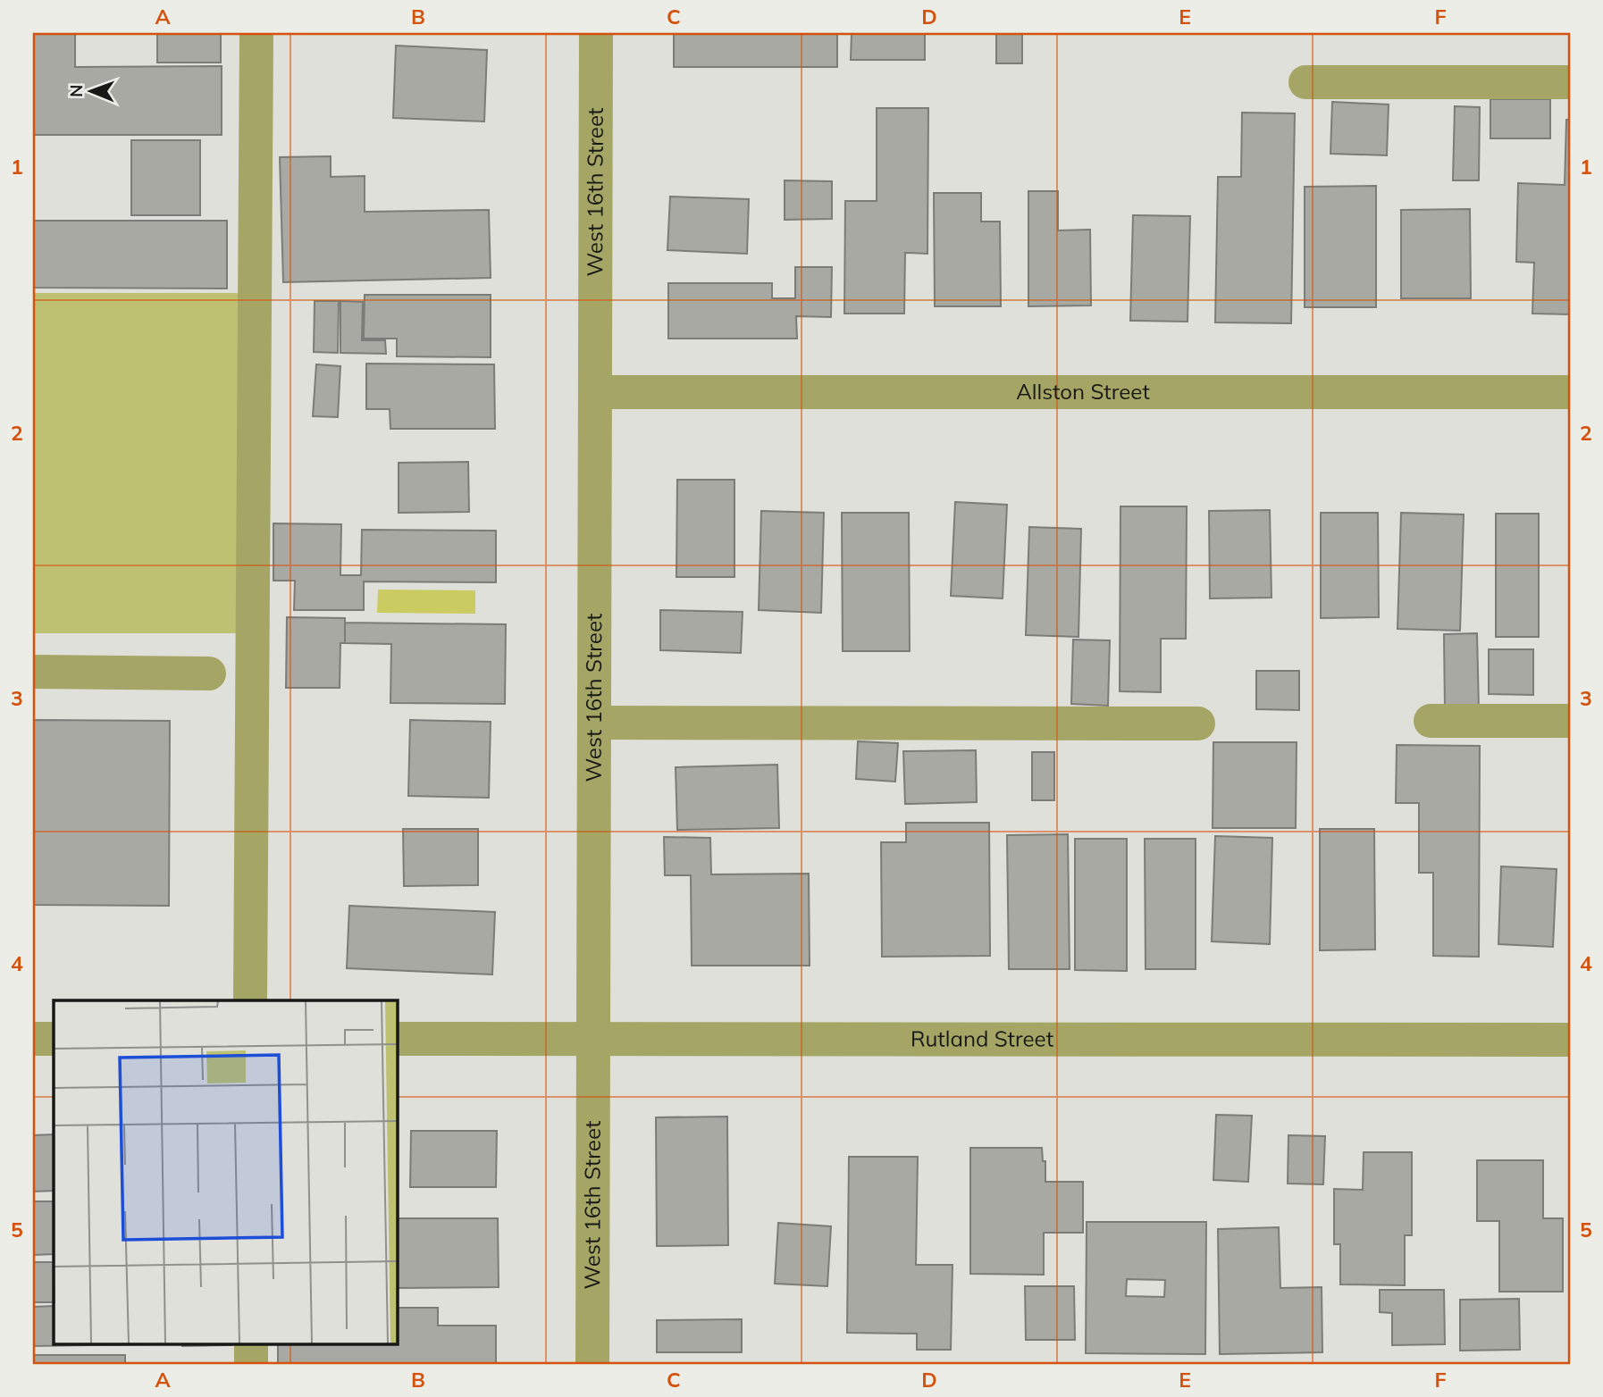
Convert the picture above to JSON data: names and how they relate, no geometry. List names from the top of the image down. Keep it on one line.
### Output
{"streets":{"street":["West 16th Street","Allston Street","Rutland Street"]},"crossings":[["West 16th Street","Allston Street"],["West 16th Street","Rutland Street"]],"north":"left","grid":{"columns":["A","B","C","D","E","F"],"rows":["1","2","3","4","5"]}}
